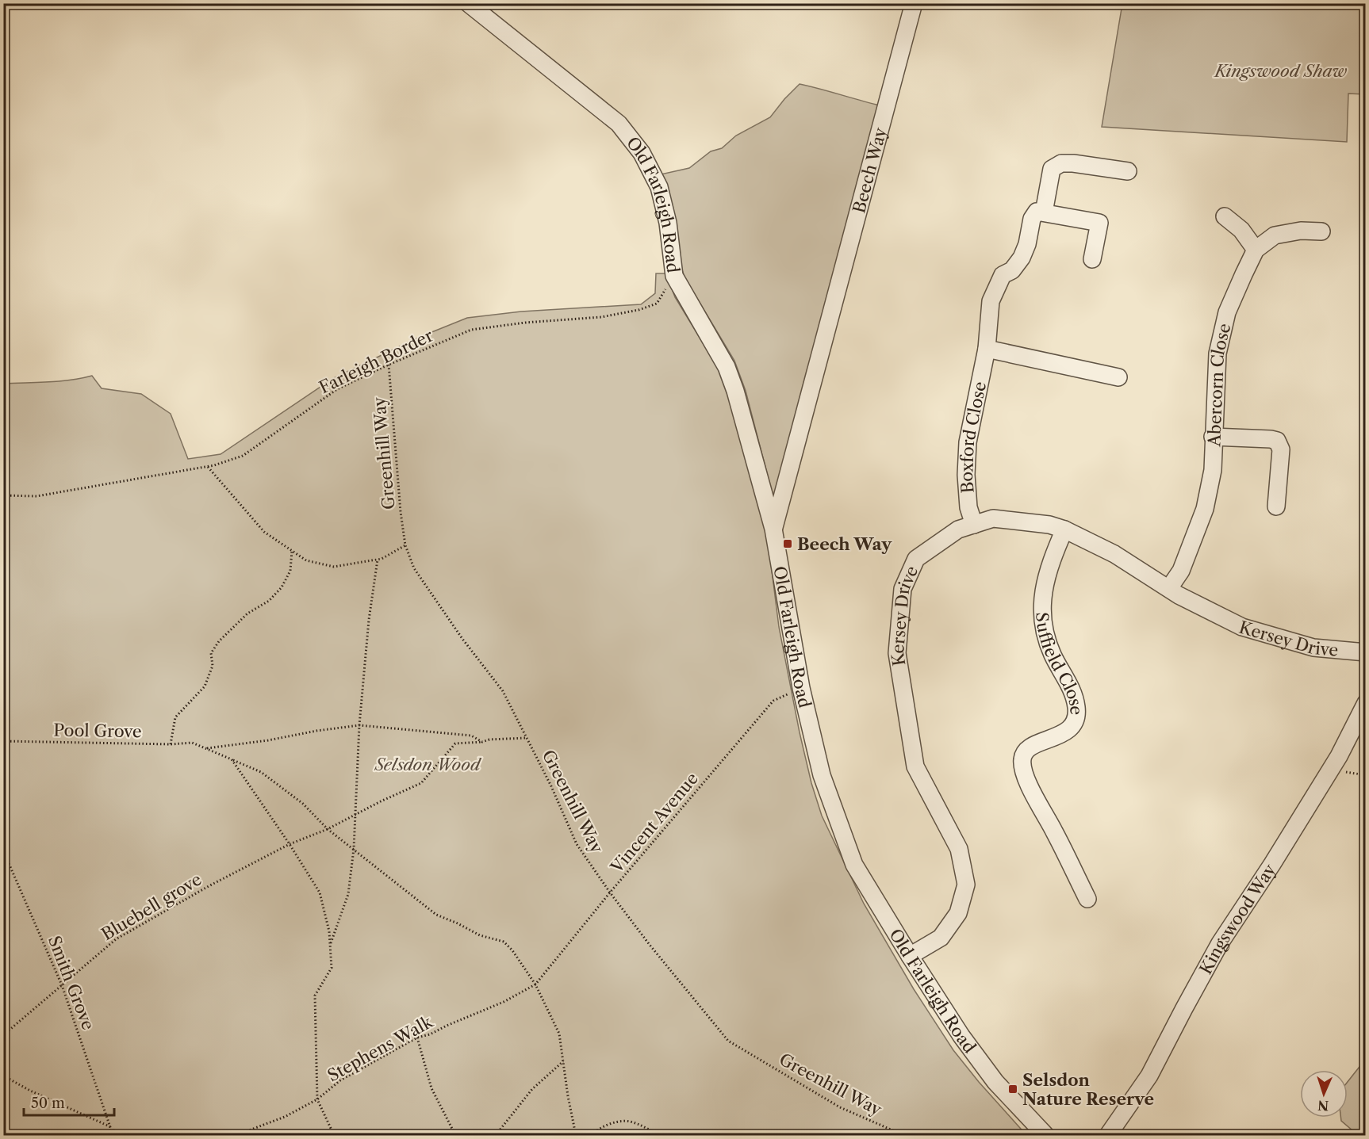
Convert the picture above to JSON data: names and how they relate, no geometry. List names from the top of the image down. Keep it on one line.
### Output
{"streets":{"street":["Beech Way","Old Farleigh Road","Abercorn Close","Boxford Close","Kersey Drive","Suffield Close","Kingswood Way"],"path":["Farleigh Border","Greenhill Way","Pool Grove","Vincent Avenue","Bluebell grove","Smith Grove","Stephens Walk"]},"crossings":[["Beech Way","Old Farleigh Road"],["Old Farleigh Road","Farleigh Border"],["Old Farleigh Road","Kersey Drive"],["Old Farleigh Road","Vincent Avenue"],["Farleigh Border","Greenhill Way"],["Abercorn Close","Kersey Drive"],["Boxford Close","Kersey Drive"],["Greenhill Way","Vincent Avenue"],["Greenhill Way","Bluebell grove"],["Kersey Drive","Suffield Close"],["Vincent Avenue","Stephens Walk"],["Bluebell grove","Smith Grove"]],"parks":["Kingswood Shaw","Selsdon Wood"],"places":{"transit":["Beech Way","Selsdon Nature Reserve"]},"scale_bar":"50 m","north":"bottom"}
